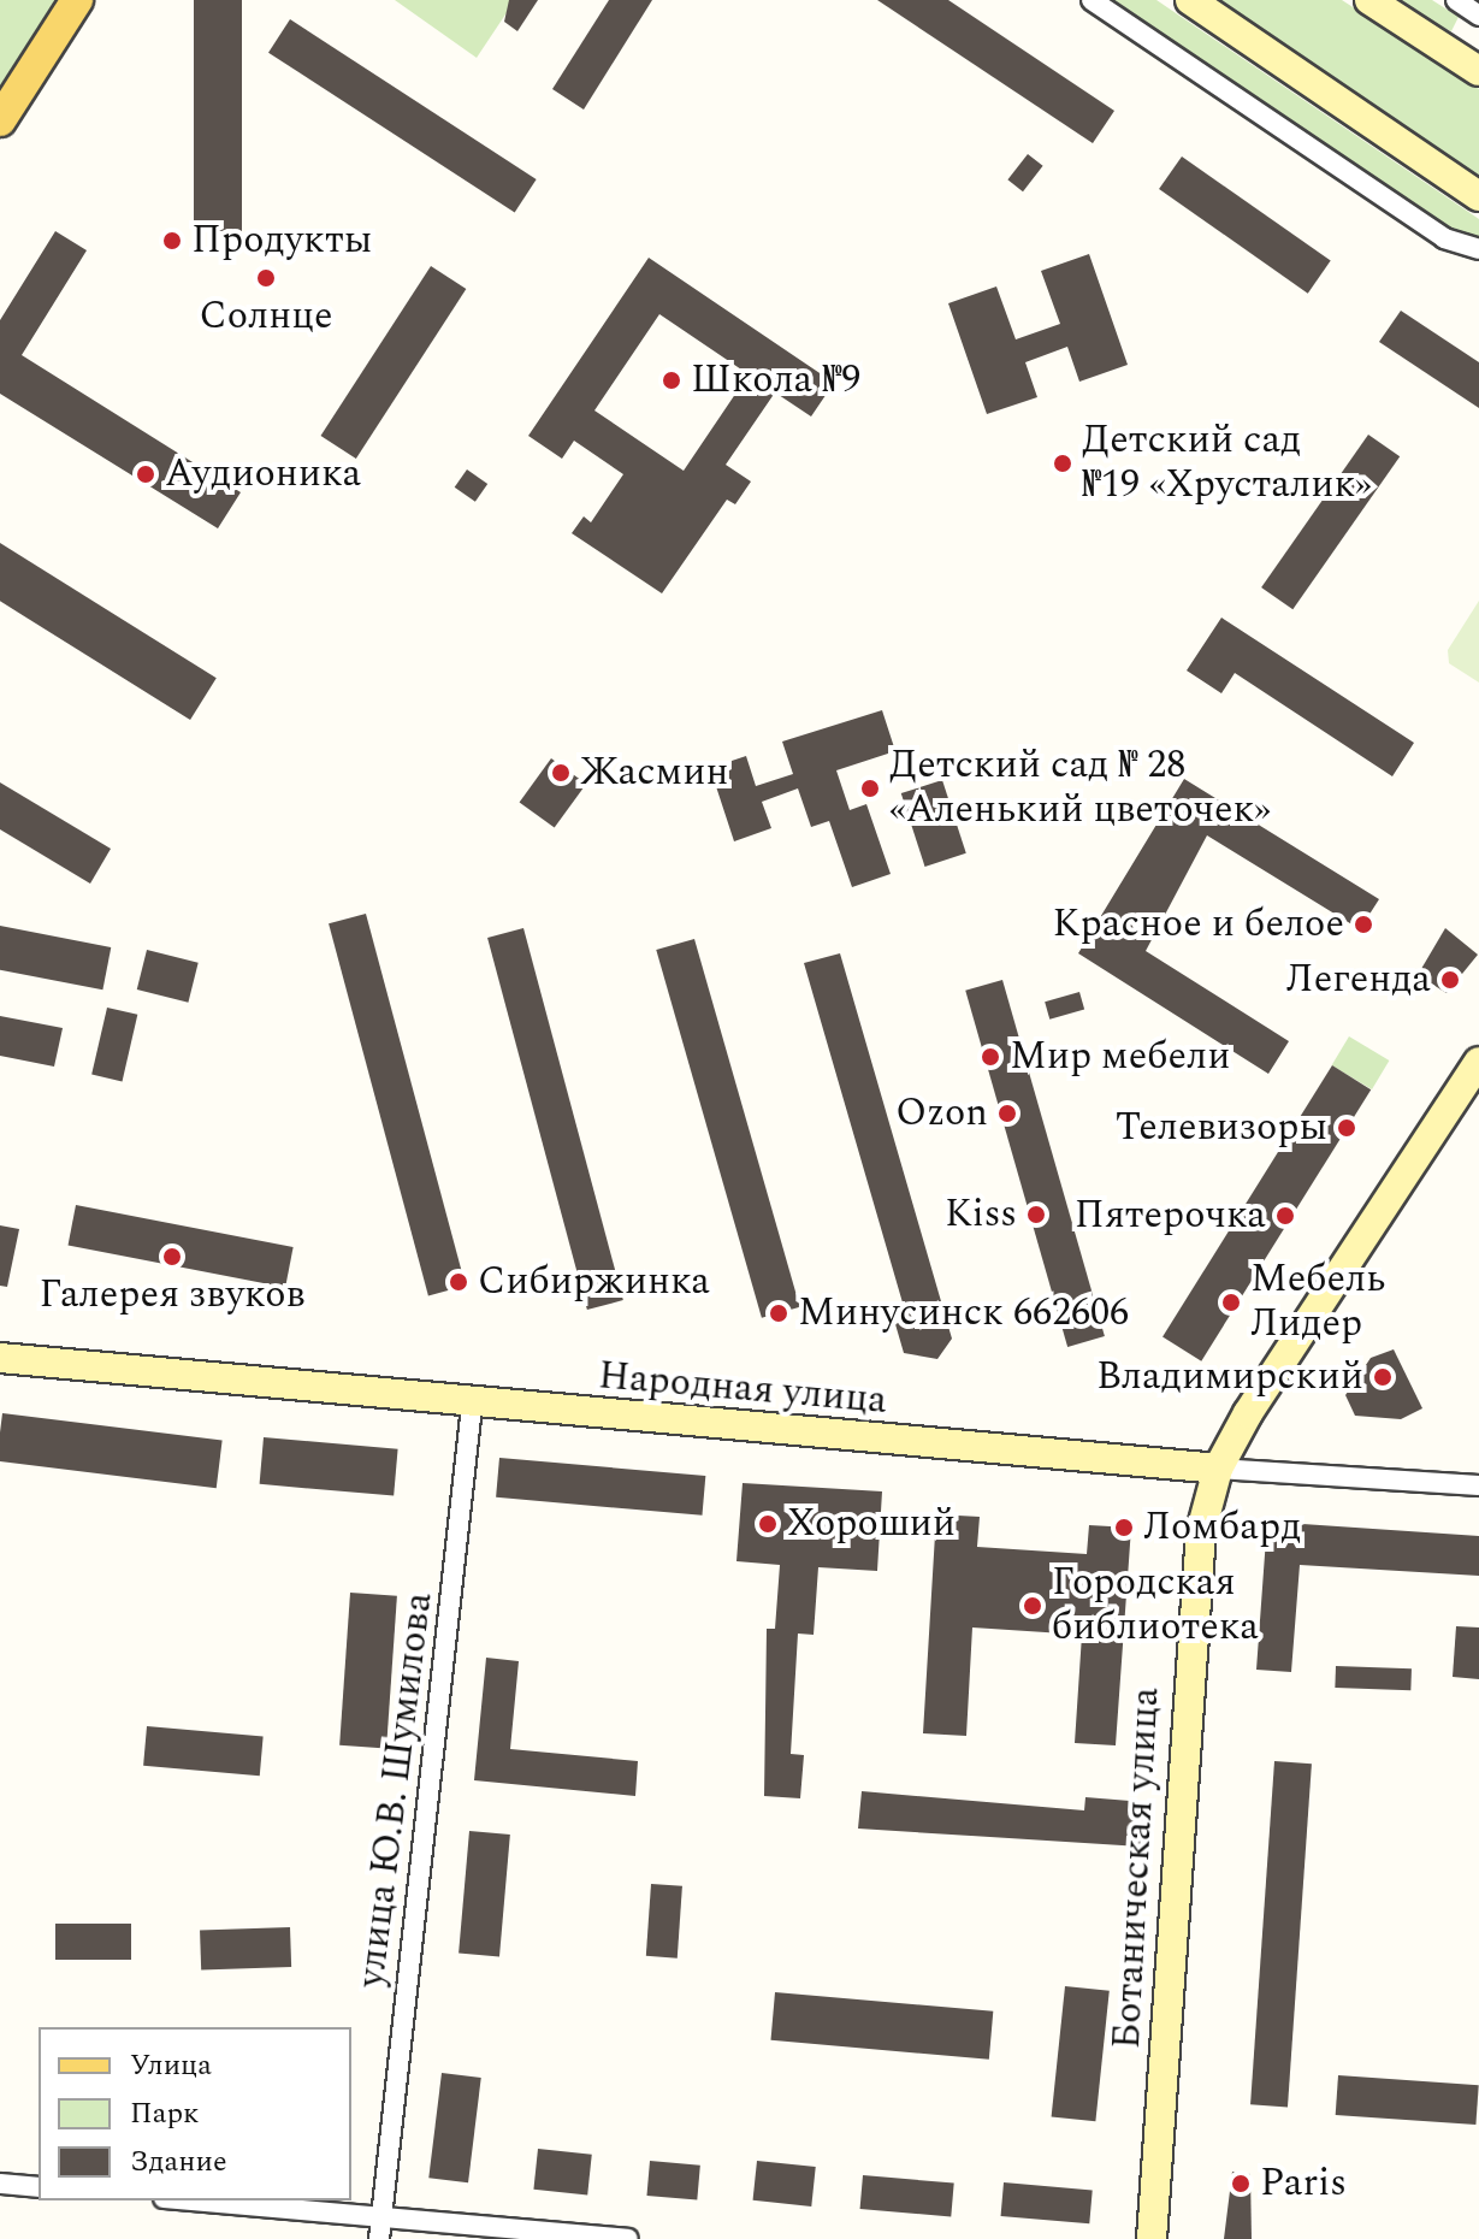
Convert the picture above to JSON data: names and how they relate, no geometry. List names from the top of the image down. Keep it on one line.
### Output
{"streets":{"street":["Народная улица","улица Ю.В. Шумилова","Ботаническая улица"]},"crossings":[["Народная улица","улица Ю.В. Шумилова"],["Народная улица","Ботаническая улица"]],"places":["Продукты","Солнце","Школа №9","Детский сад №19 «Хрусталик»","Аудионика","Жасмин","Детский сад № 28 «Аленький цветочек»","Красное и белое","Легенда","Мир мебели","Ozon","Телевизоры","Kiss","Пятерочка","Галерея звуков","Сибиржинка","Мебель Лидер","Минусинск 662606","Владимирский","Хороший","Ломбард","Городская библиотека","Paris"],"legend":["Улица","Парк","Здание"]}
